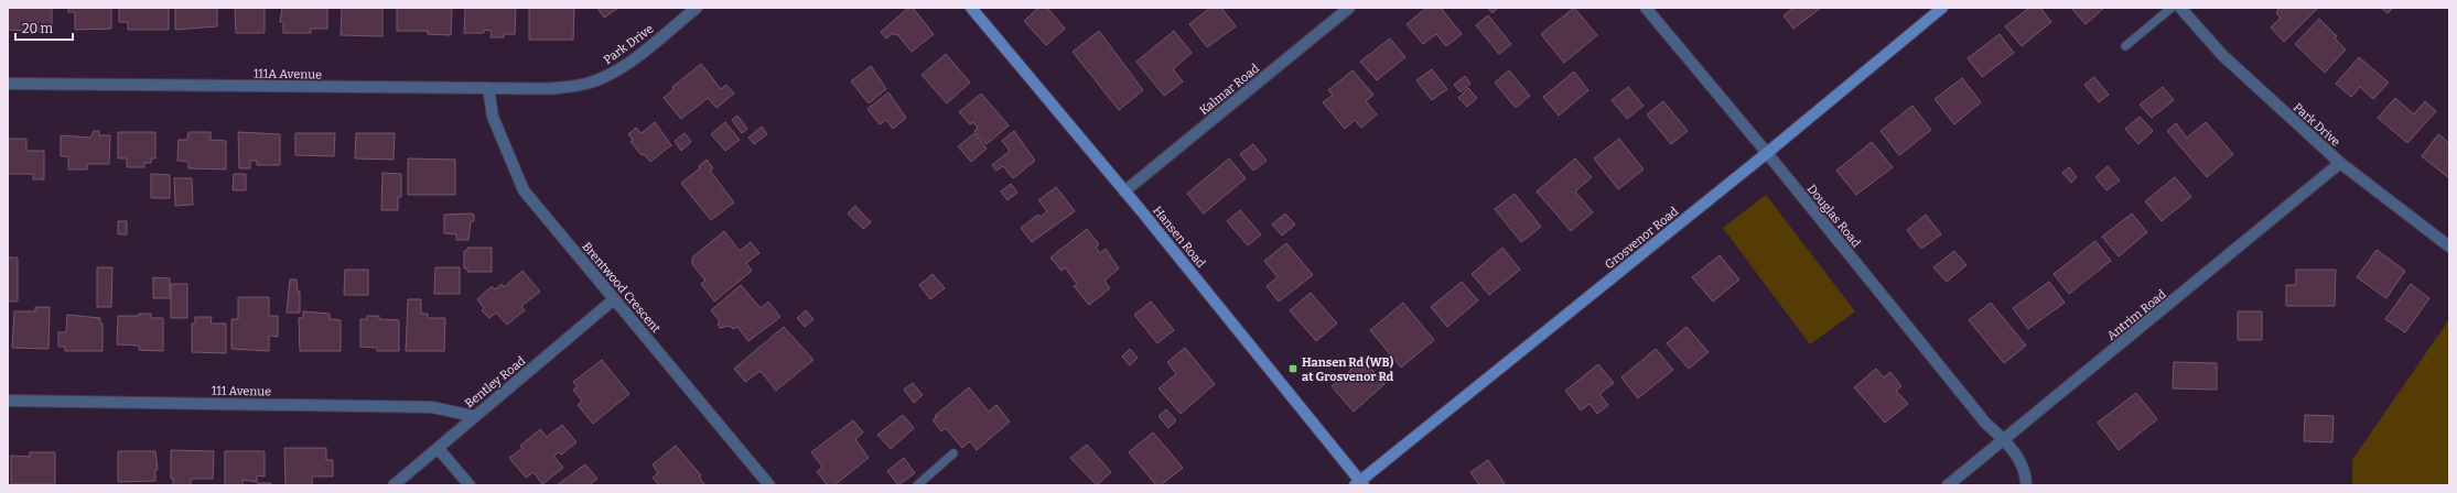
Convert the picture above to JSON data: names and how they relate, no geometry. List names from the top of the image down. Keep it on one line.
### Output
{"streets":{"street":["Park Drive","111A Avenue","Kalmar Road","Douglas Road","Hansen Road","Grosvenor Road","Brentwood Crescent","Antrim Road","Bentley Road","111 Avenue"]},"crossings":[["Park Drive","111A Avenue"],["Park Drive","Antrim Road"],["111A Avenue","Brentwood Crescent"],["Kalmar Road","Hansen Road"],["Douglas Road","Grosvenor Road"],["Douglas Road","Antrim Road"],["Hansen Road","Grosvenor Road"],["Brentwood Crescent","Bentley Road"],["Bentley Road","111 Avenue"]],"places":{"transit":["Hansen Rd (WB) at Grosvenor Rd"]},"scale_bar":"20 m"}
